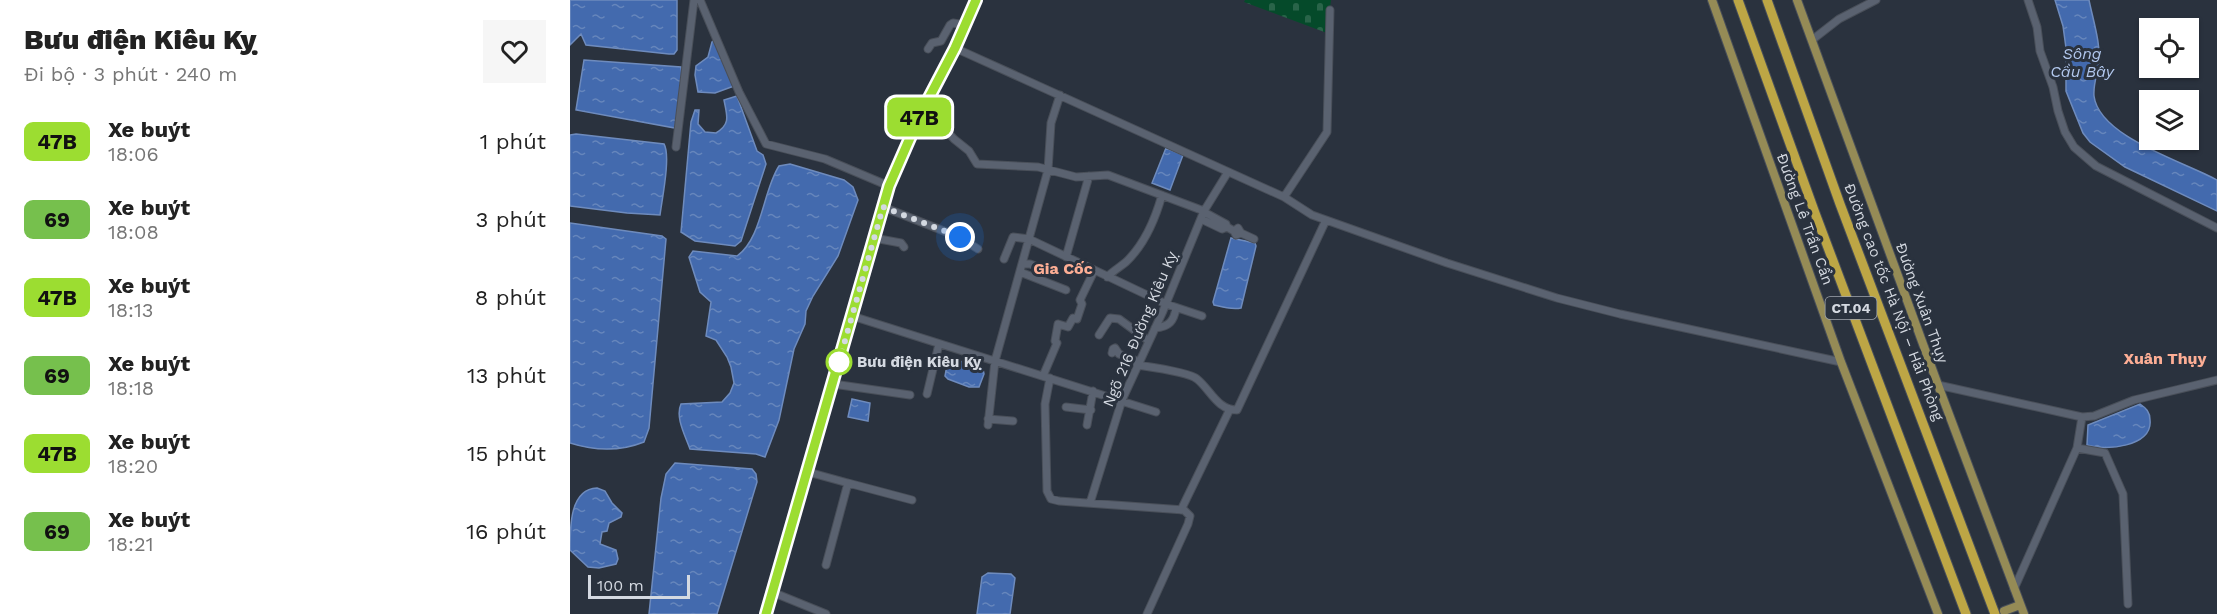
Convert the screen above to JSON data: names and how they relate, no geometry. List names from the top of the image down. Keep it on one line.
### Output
{"streets":{"highway":["Đường cao tốc Hà Nội – Hải Phòng","CT.04"],"main road":["Đường Lê Trần Cẩn","Đường Xuân Thụy"],"street":["Ngõ 216 Đường Kiêu Kỵ"]},"districts":["Gia Cốc","Xuân Thụy"],"water":["Sông Cầu Bây"],"places":["Bưu điện Kiêu Kỵ"],"lines":["bus line 47B"],"scale_bar":"100 m","page":{"heading":["Bưu điện Kiêu Kỵ","Đi bộ · 3 phút · 240 m"],"on_map":"47B","list":[{"mark":"47B","name":"Xe buýt","note":"18:06","value":"1 phút"},{"mark":"69","name":"Xe buýt","note":"18:08","value":"3 phút"},{"mark":"47B","name":"Xe buýt","note":"18:13","value":"8 phút"},{"mark":"69","name":"Xe buýt","note":"18:18","value":"13 phút"},{"mark":"47B","name":"Xe buýt","note":"18:20","value":"15 phút"},{"mark":"69","name":"Xe buýt","note":"18:21","value":"16 phút"}],"scale":"100 m"}}
